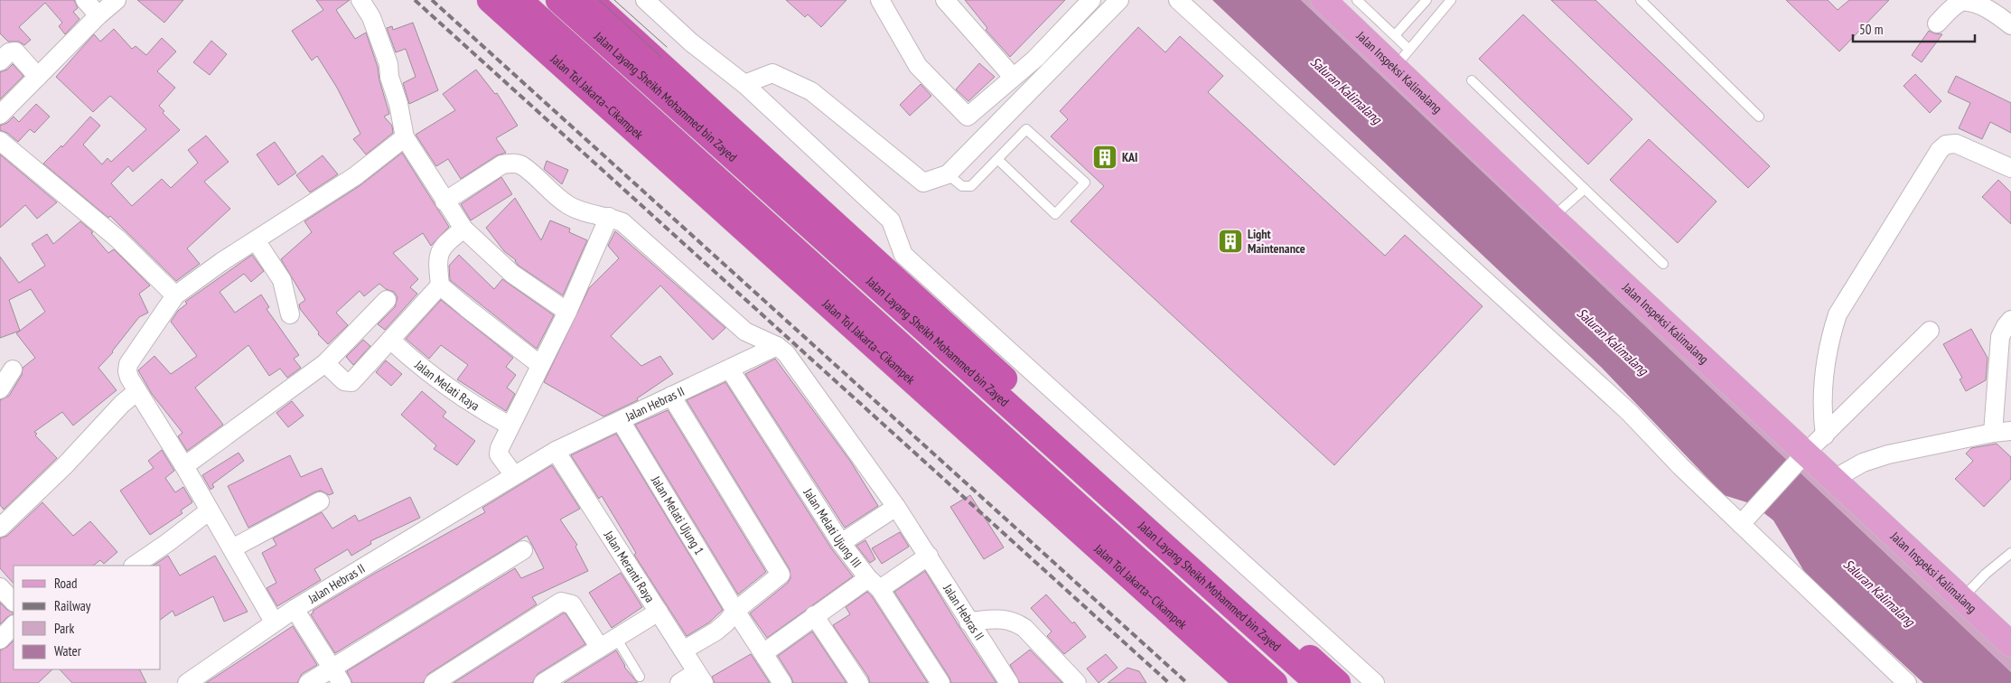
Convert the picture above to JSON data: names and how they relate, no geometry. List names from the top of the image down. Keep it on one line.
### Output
{"streets":{"highway":["Jalan Tol Jakarta–Cikampek","Jalan Layang Sheikh Mohammed bin Zayed"],"main road":["Jalan Inspeksi Kalimalang"],"street":["Jalan Melati Raya","Jalan Hebras II","Jalan Melati Ujung 1","Jalan Melati Ujung III","Jalan Meranti Raya"]},"crossings":[["Jalan Hebras II","Jalan Melati Ujung 1"],["Jalan Hebras II","Jalan Melati Ujung III"],["Jalan Hebras II","Jalan Meranti Raya"]],"water":["Saluran Kalimalang"],"places":{"building":["KAI","Light Maintenance"]},"legend":["Road","Railway","Park","Water"],"scale_bar":"50 m"}
